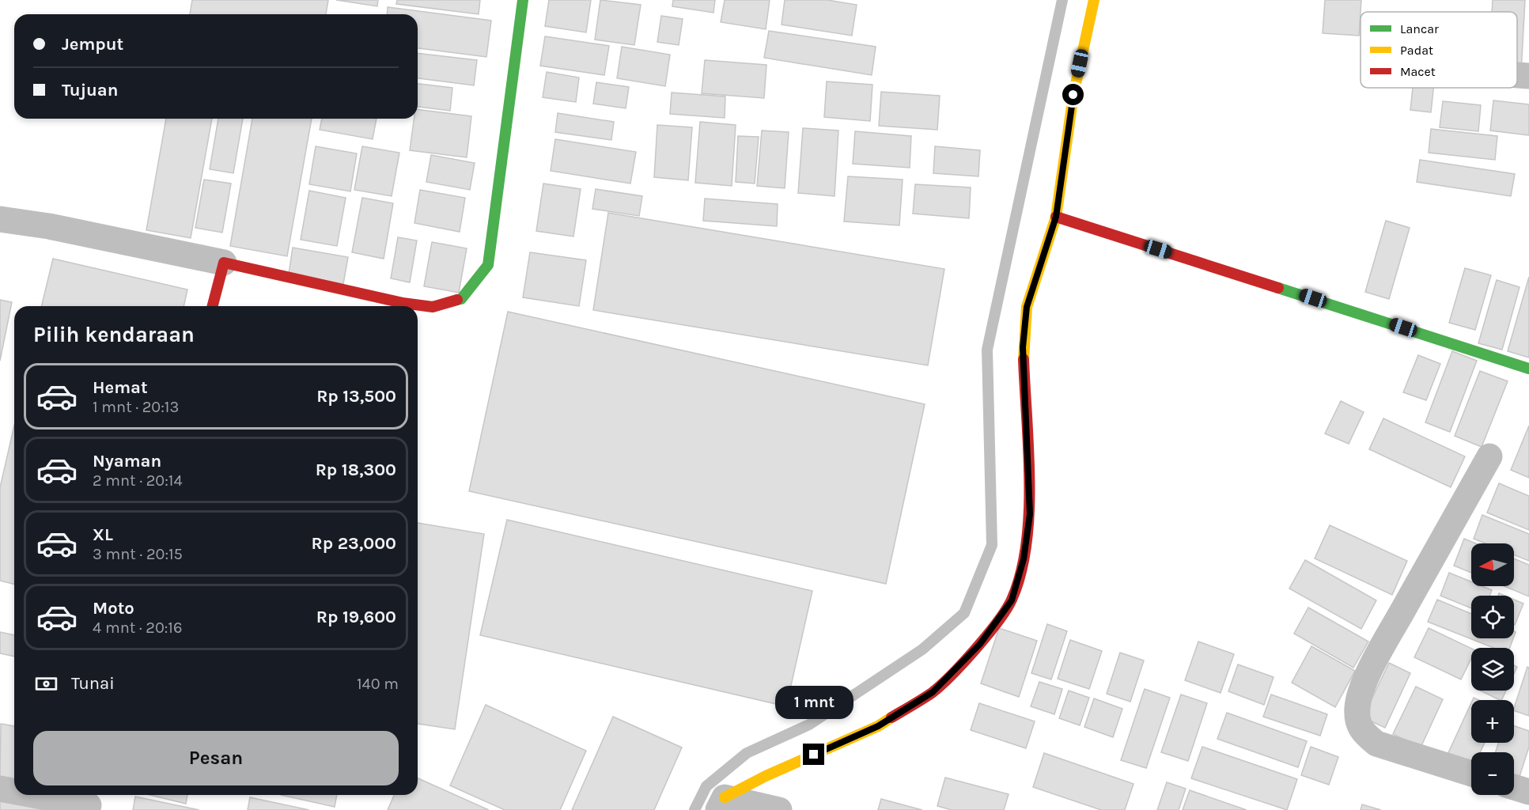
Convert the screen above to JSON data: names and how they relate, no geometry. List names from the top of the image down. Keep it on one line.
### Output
{"legend":["Lancar","Padat","Macet"],"north":"left","page":{"banner":["Jemput","Tujuan"],"heading":"Pilih kendaraan","list":[{"name":"Hemat","note":"1 mnt · 20:13","value":"Rp 13,500"},{"name":"Nyaman","note":"2 mnt · 20:14","value":"Rp 18,300"},{"name":"XL","note":"3 mnt · 20:15","value":"Rp 23,000"},{"name":"Moto","note":"4 mnt · 20:16","value":"Rp 19,600"}],"map_buttons":["+","−"],"pay":["Tunai","140 m"],"bubble":"1 mnt","buttons":"Pesan"}}
